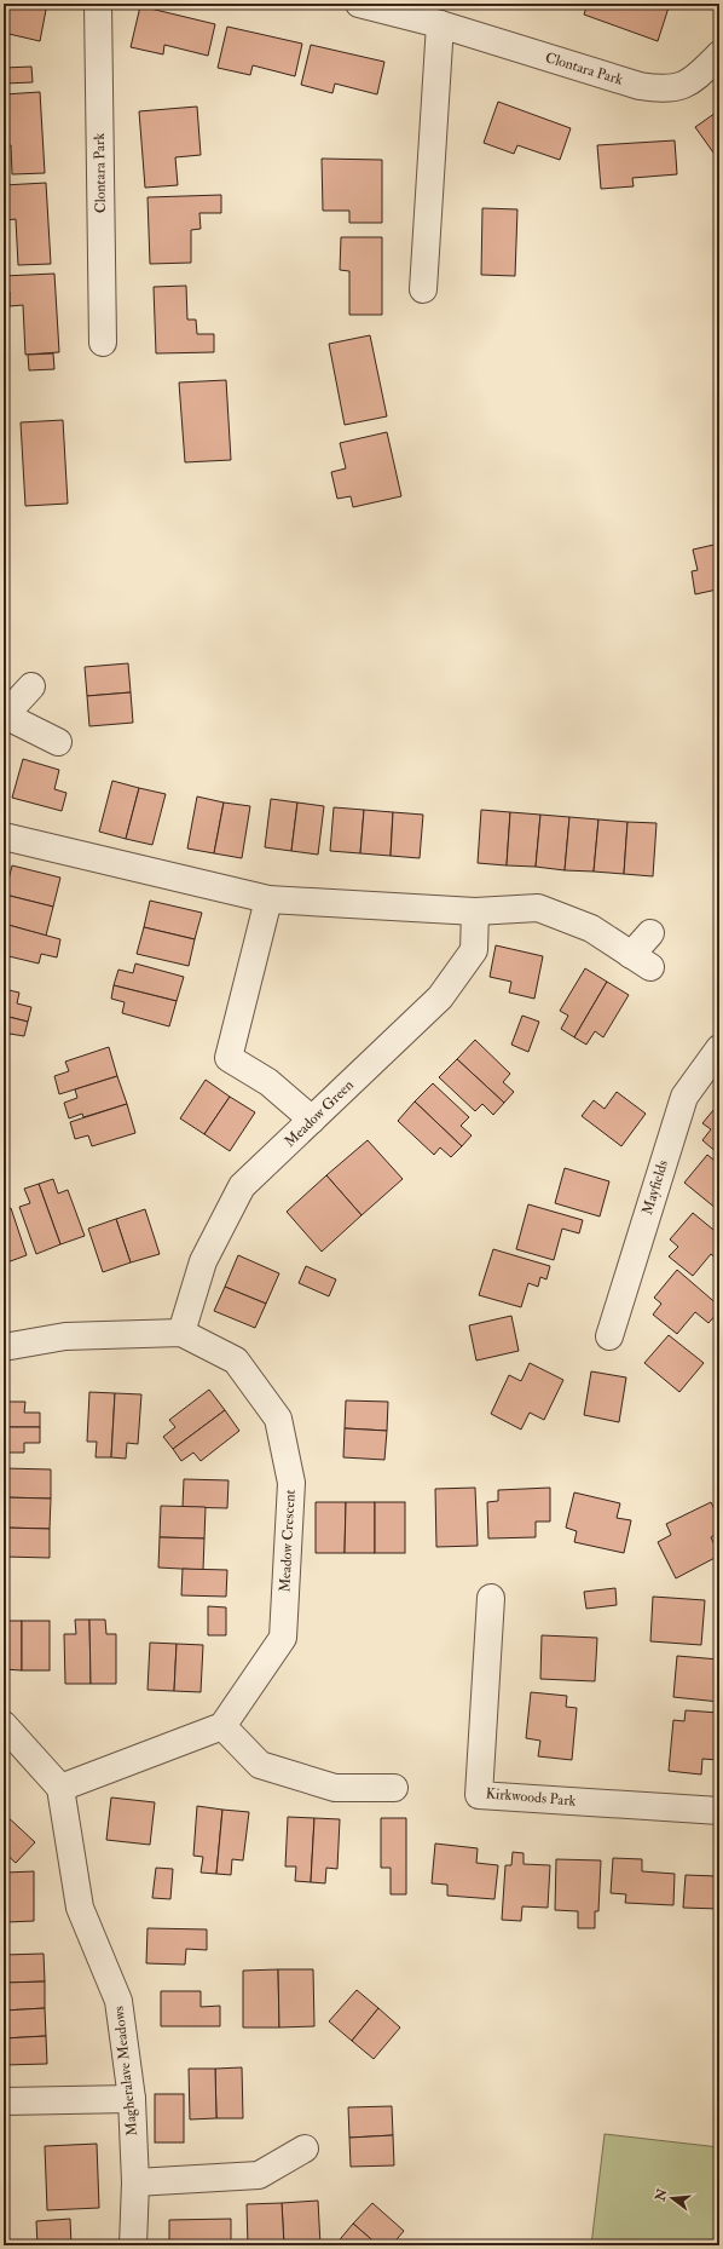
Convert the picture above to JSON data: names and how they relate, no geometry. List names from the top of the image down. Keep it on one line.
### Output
{"streets":{"street":["Clontara Park","Meadow Green","Mayfields","Meadow Crescent","Kirkwoods Park","Magheralave Meadows"]},"crossings":[["Meadow Green","Meadow Crescent"]],"north":"left"}
